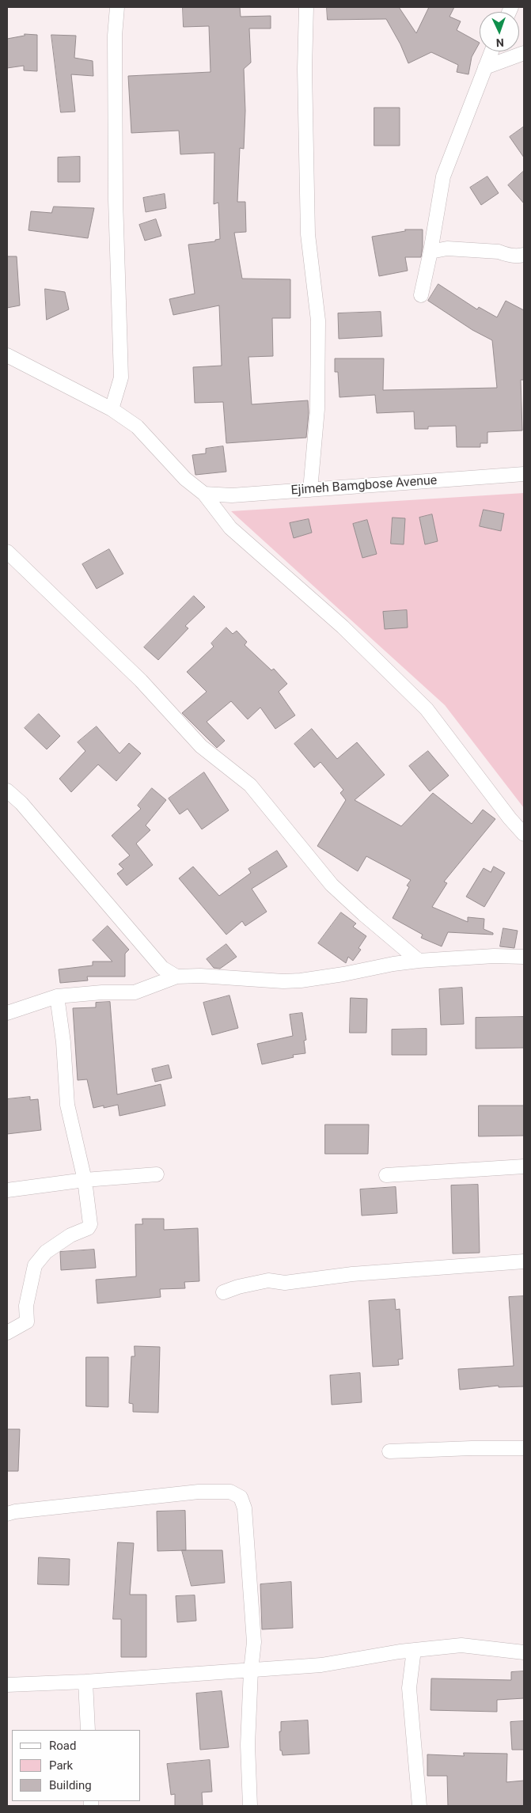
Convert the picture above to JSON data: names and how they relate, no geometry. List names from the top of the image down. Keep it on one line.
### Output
{"streets":{"street":["Ejimeh Bamgbose Avenue"]},"legend":["Road","Park","Building"],"north":"bottom"}
